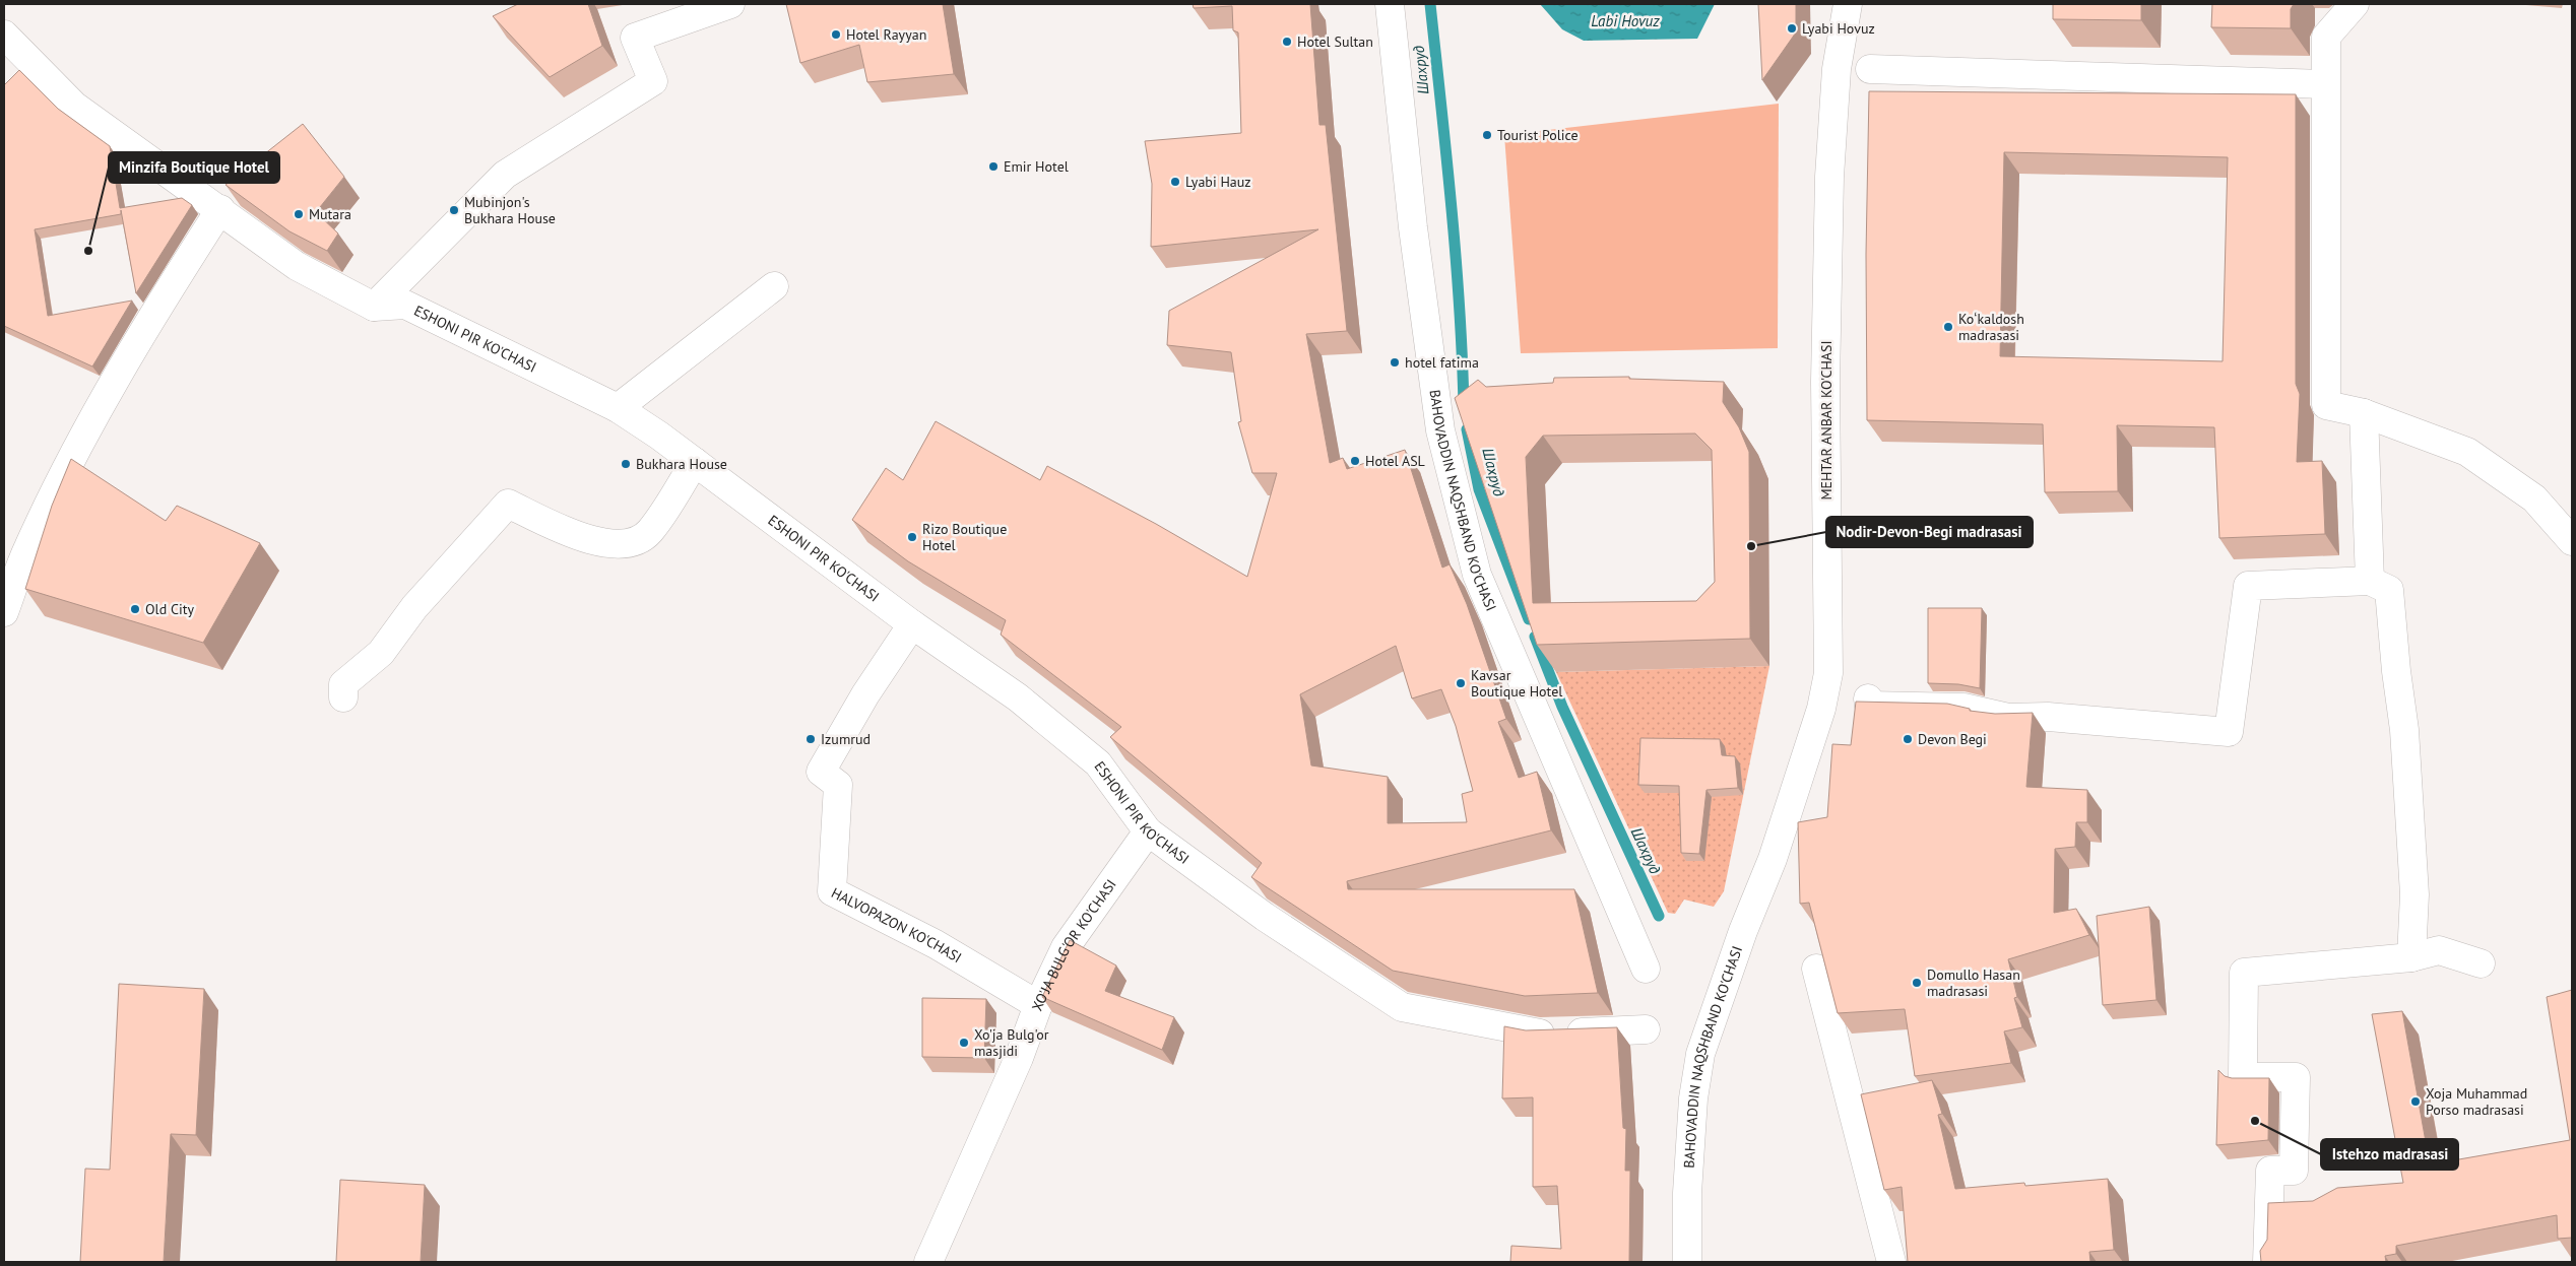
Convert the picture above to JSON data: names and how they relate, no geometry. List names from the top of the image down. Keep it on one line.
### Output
{"streets":{"street":["ESHONI PIR KO'CHASI","MEHTAR ANBAR KO'CHASI","BAHOVADDIN NAQSHBAND KO'CHASI","HALVOPAZON KO'CHASI","XO'JA BULG'OR KO'CHASI"]},"crossings":[["ESHONI PIR KO'CHASI","HALVOPAZON KO'CHASI"],["ESHONI PIR KO'CHASI","XO'JA BULG'OR KO'CHASI"],["MEHTAR ANBAR KO'CHASI","BAHOVADDIN NAQSHBAND KO'CHASI"],["HALVOPAZON KO'CHASI","XO'JA BULG'OR KO'CHASI"]],"water":["Labi Hovuz","Шахруд"],"places":["Lyabi Hovuz","Hotel Rayyan","Hotel Sultan","Tourist Police","Emir Hotel","Lyabi Hauz","Mubinjon's Bukhara House","Mutara","Minzifa Boutique Hotel","Koʻkaldosh madrasasi","hotel fatima","Hotel ASL","Bukhara House","Rizo Boutique Hotel","Nodir-Devon-Begi madrasasi","Old City","Kavsar Boutique Hotel","Izumrud","Devon Begi","Domullo Hasan madrasasi","Xo'ja Bulg'or masjidi","Xoja Muhammad Porso madrasasi","Istehzo madrasasi"]}
